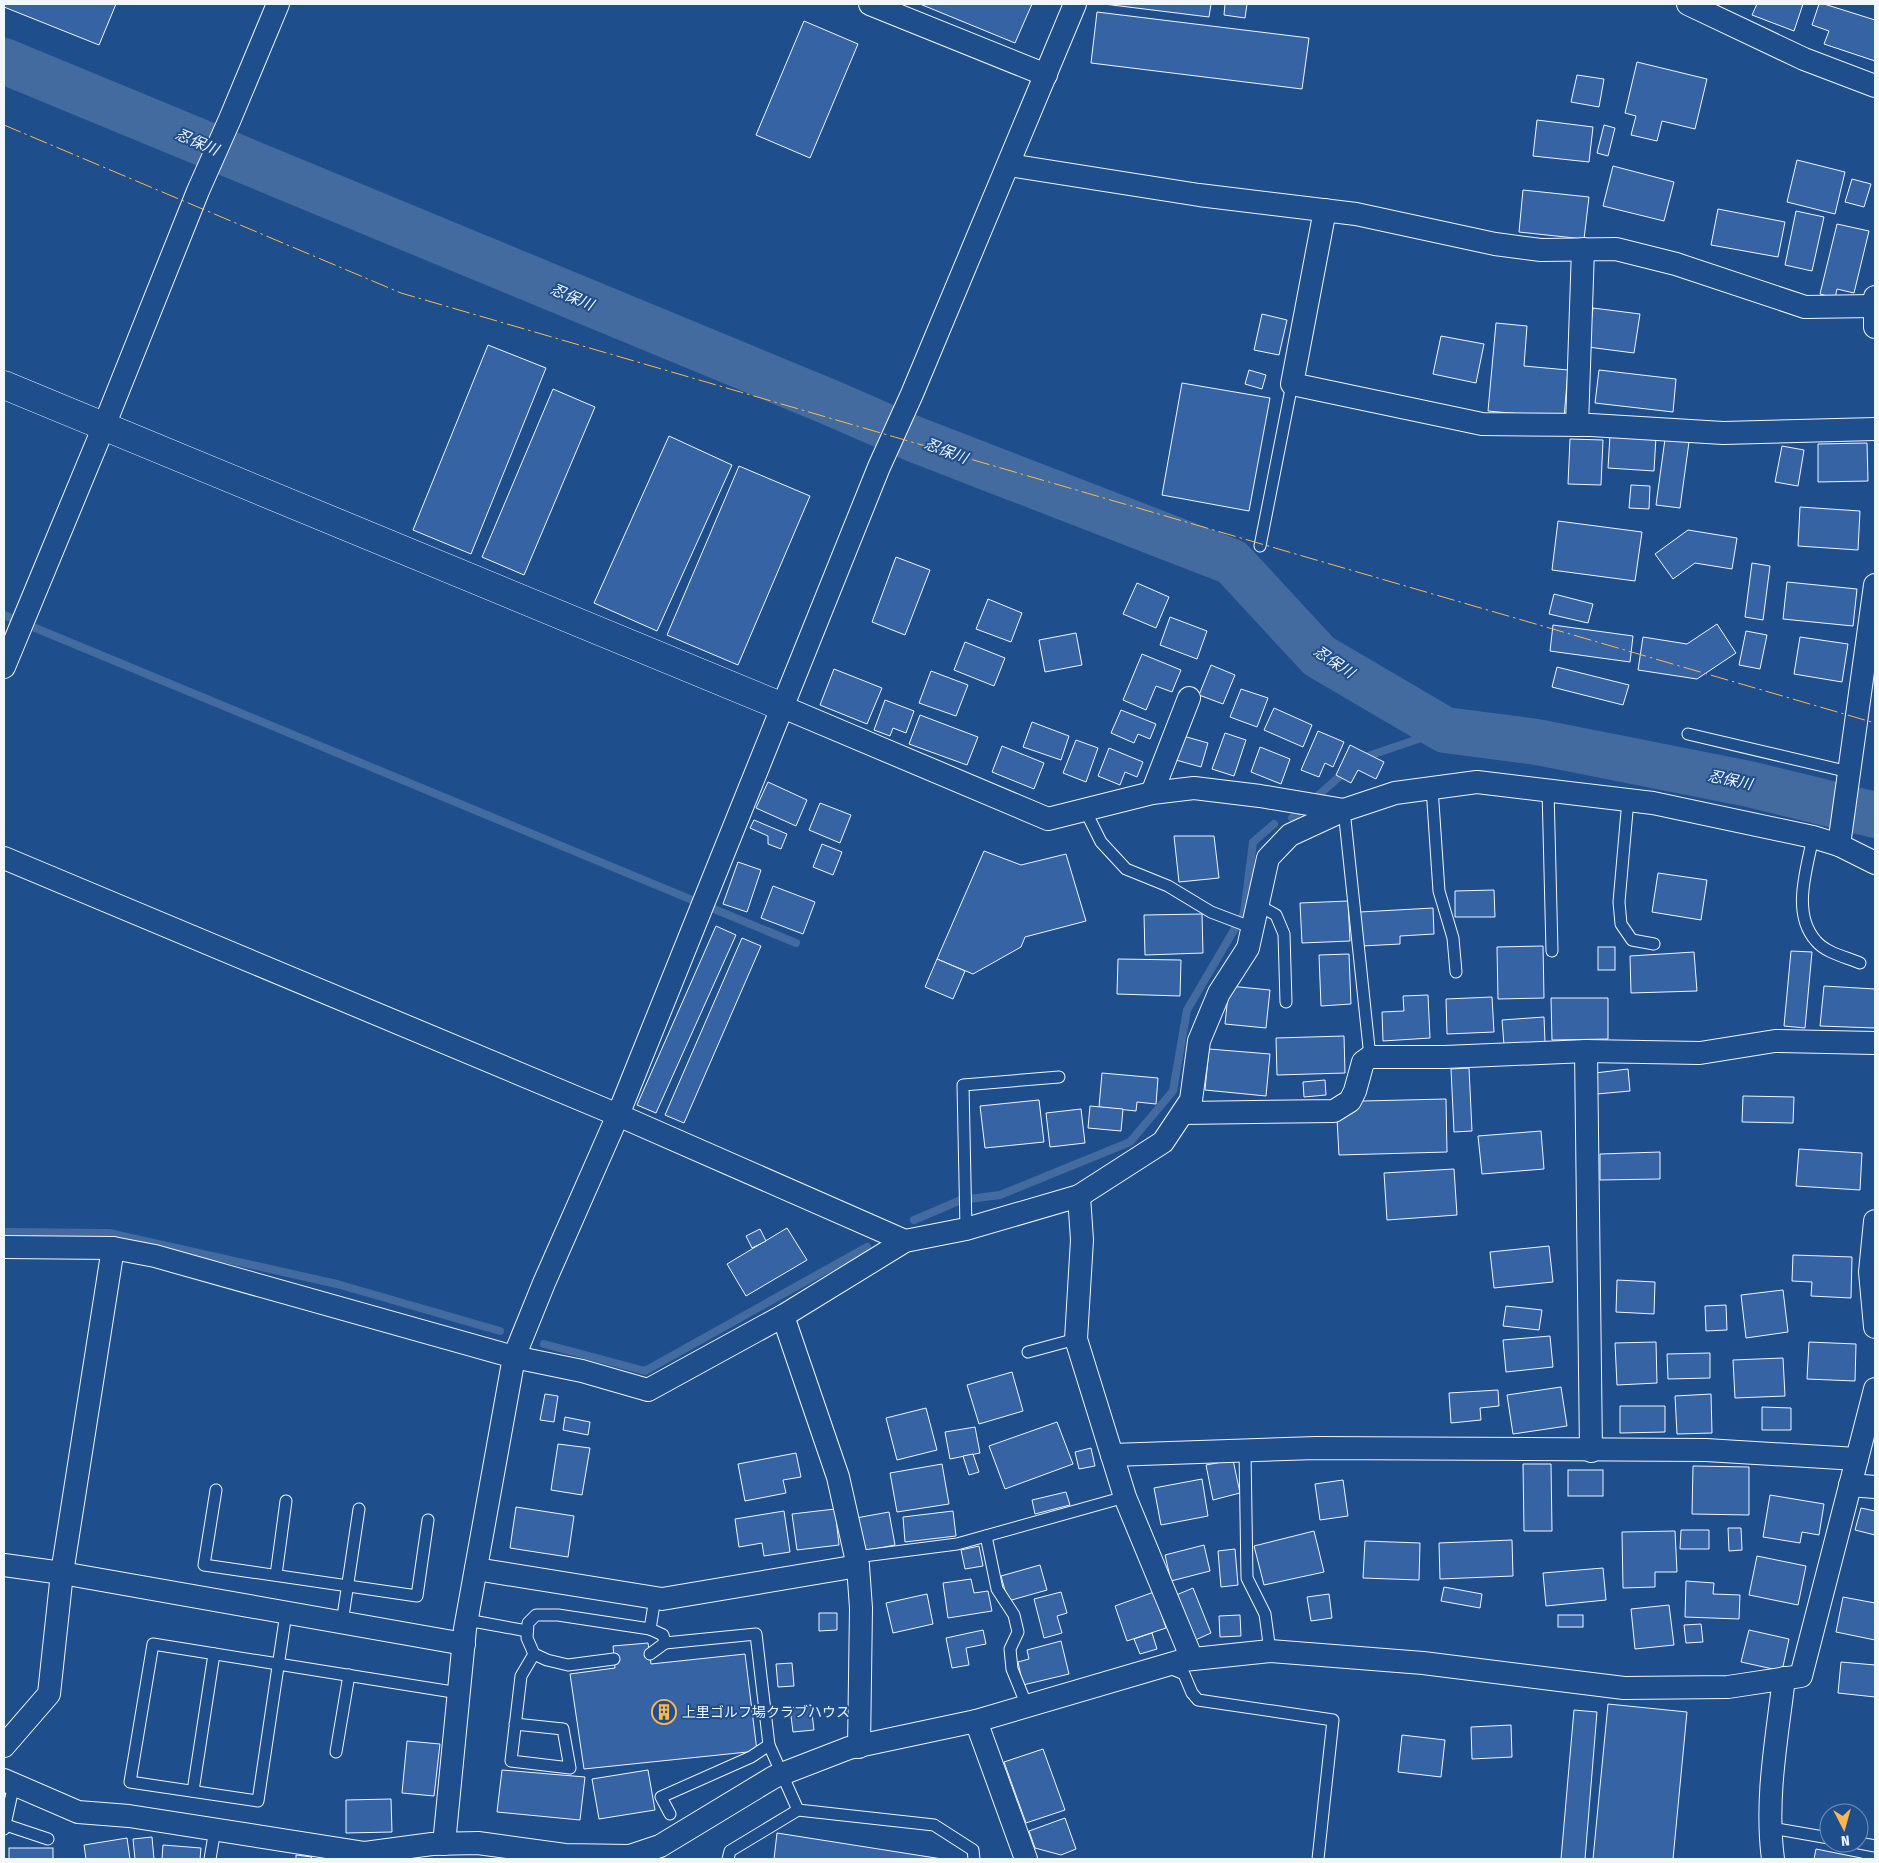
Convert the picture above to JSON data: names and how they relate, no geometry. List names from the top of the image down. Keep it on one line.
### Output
{"water":["忍保川"],"places":{"building":["上里ゴルフ場クラブハウス"]},"north":"bottom"}
